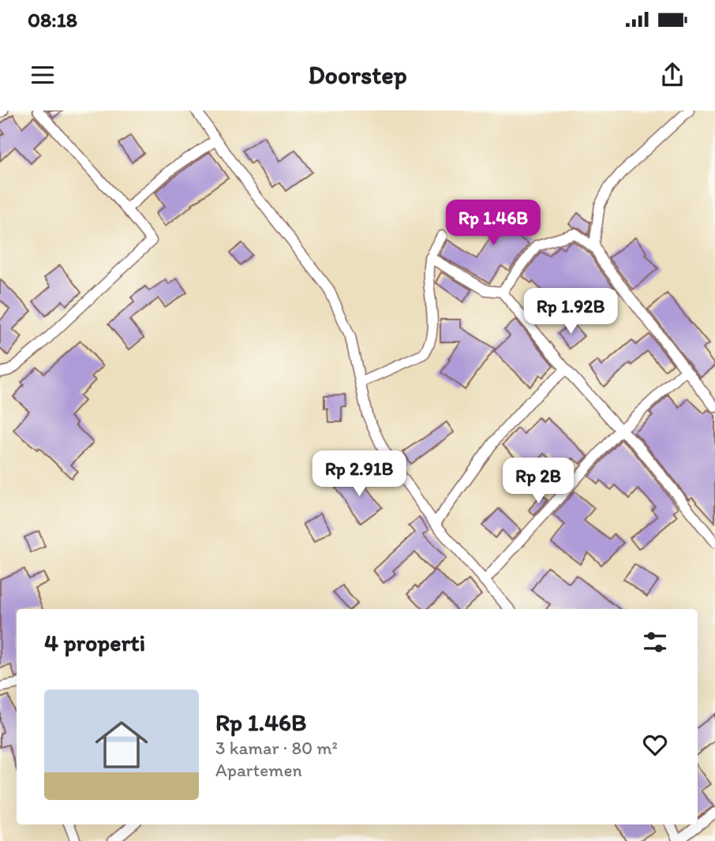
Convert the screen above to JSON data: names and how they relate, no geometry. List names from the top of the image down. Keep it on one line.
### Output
{"page":{"status":"08:18","header":"Doorstep","price":["Rp 1.46B","Rp 1.92B","Rp 2.91B","Rp 2B"],"heading":"4 properti","list":[{"name":"Rp 1.46B","note":"3 kamar · 80 m² · Apartemen"}]}}
